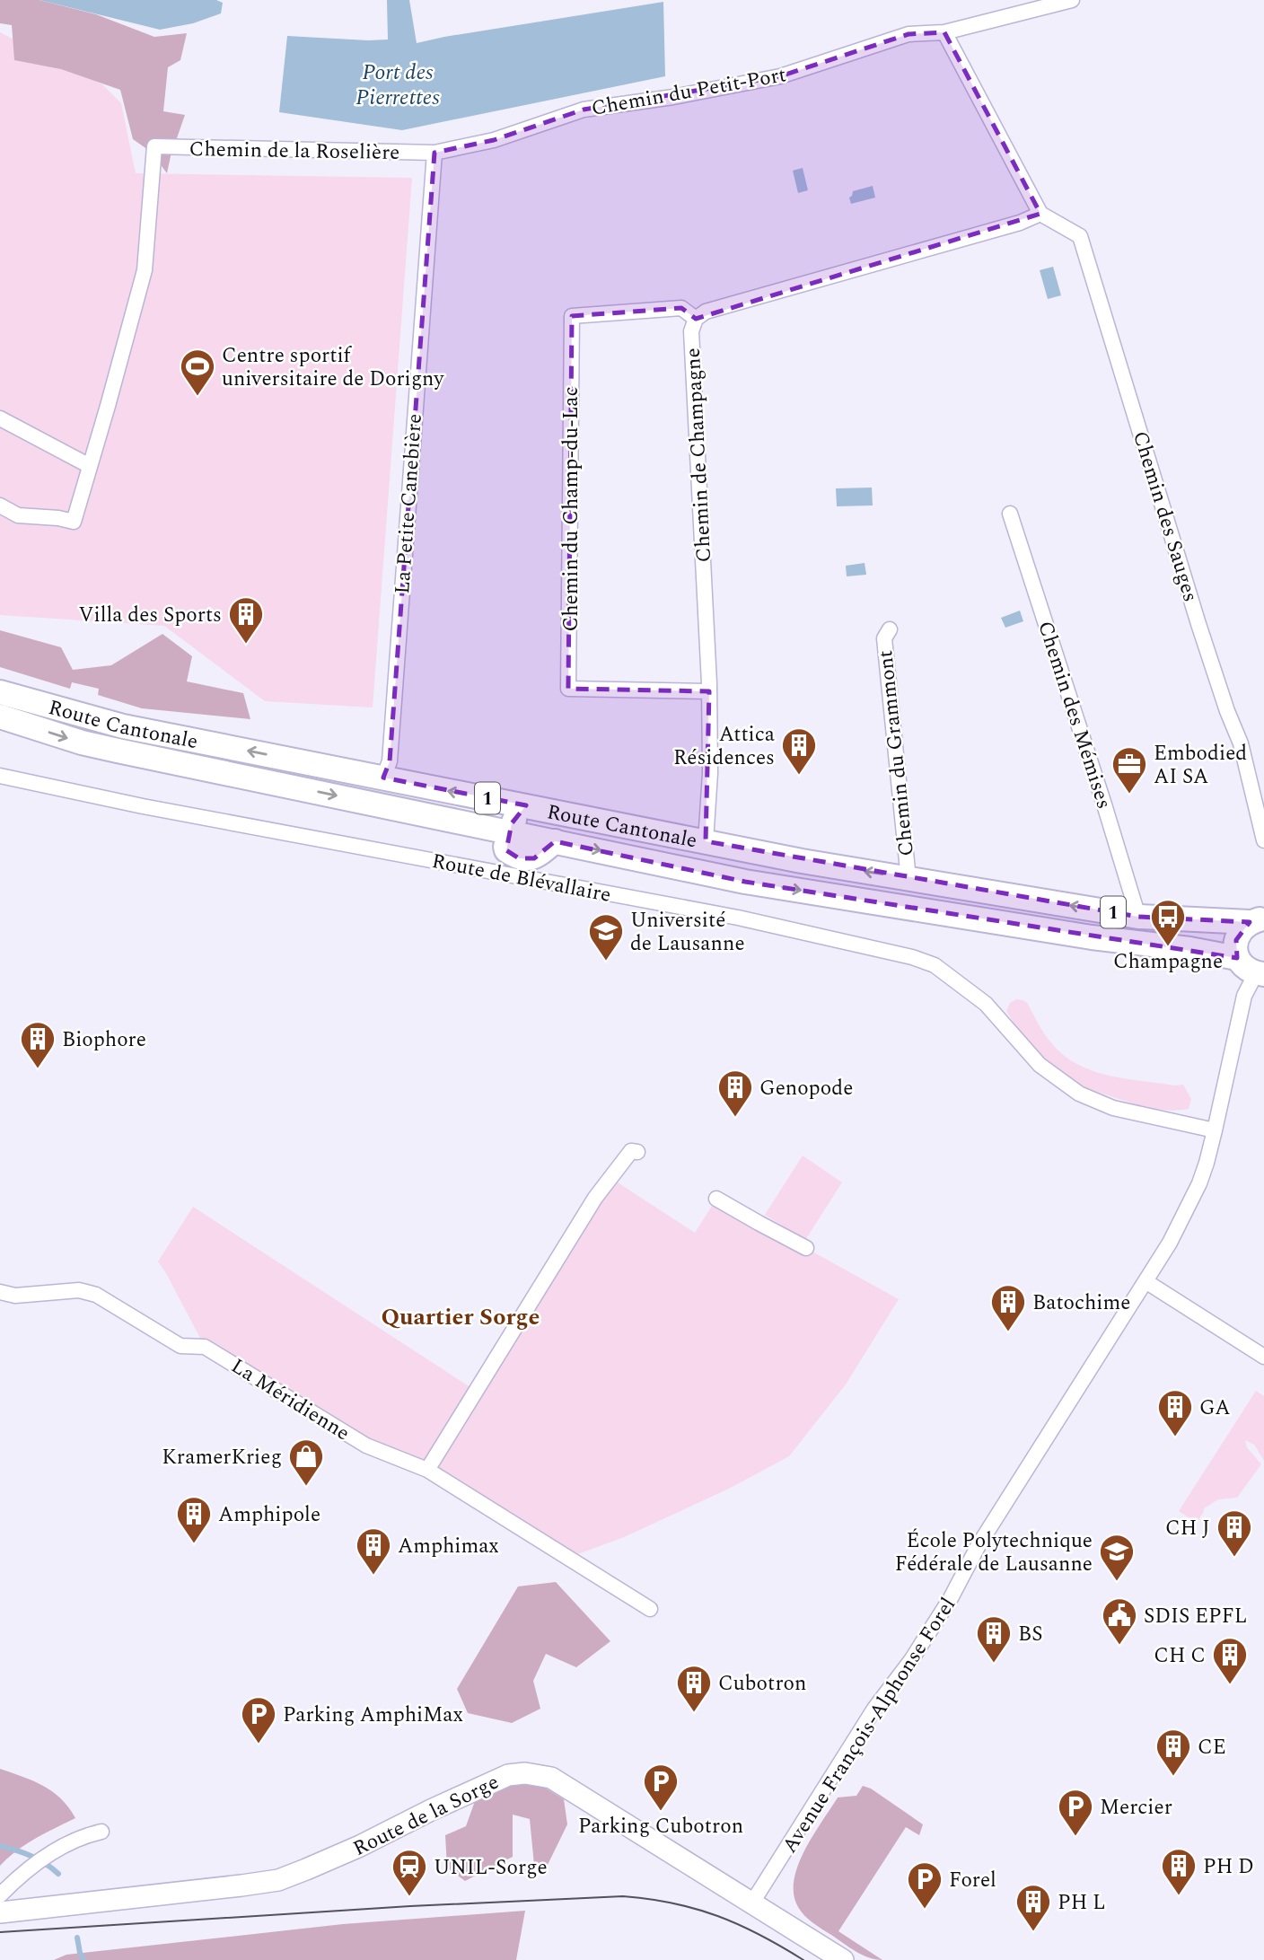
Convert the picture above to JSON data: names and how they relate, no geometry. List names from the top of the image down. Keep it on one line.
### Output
{"streets":{"main road":["Route Cantonale","1"],"street":["Chemin du Petit-Port","Chemin de la Roselière","Chemin de Champagne","La Petite Canebière","Chemin du Champ-du-Lac","Chemin des Sauges","Chemin des Mémises","Chemin du Grammont","Route de Blévallaire","La Méridienne","Avenue François-Alphonse Forel","Route de la Sorge"]},"crossings":[["Chemin du Petit-Port","Chemin de la Roselière"],["Chemin du Petit-Port","La Petite Canebière"],["Chemin de la Roselière","La Petite Canebière"],["Chemin de Champagne","Chemin du Champ-du-Lac"],["Chemin de Champagne","Chemin des Sauges"],["Chemin de Champagne","Route Cantonale"],["La Petite Canebière","Route Cantonale"],["Chemin des Mémises","Route Cantonale"],["Route Cantonale","Chemin du Grammont"],["Route Cantonale","Avenue François-Alphonse Forel"],["Route de Blévallaire","Avenue François-Alphonse Forel"],["Avenue François-Alphonse Forel","Route de la Sorge"]],"districts":["Quartier Sorge"],"water":["Port des Pierrettes"],"places":{"sports":["Centre sportif universitaire de Dorigny"],"building":["Villa des Sports","Attica Résidences","Biophore","Genopode","Batochime","GA","Amphipole","CH J","Amphimax","BS","CH C","Cubotron","CE","PH D","PH L"],"office":["Embodied AI SA"],"bus stop":["Champagne"],"school or university":["Université de Lausanne","École Polytechnique Fédérale de Lausanne"],"shop":["KramerKrieg"],"public building":["SDIS EPFL"],"parking":["Parking AmphiMax","Parking Cubotron","Mercier","Forel"],"station":["UNIL-Sorge"]}}
